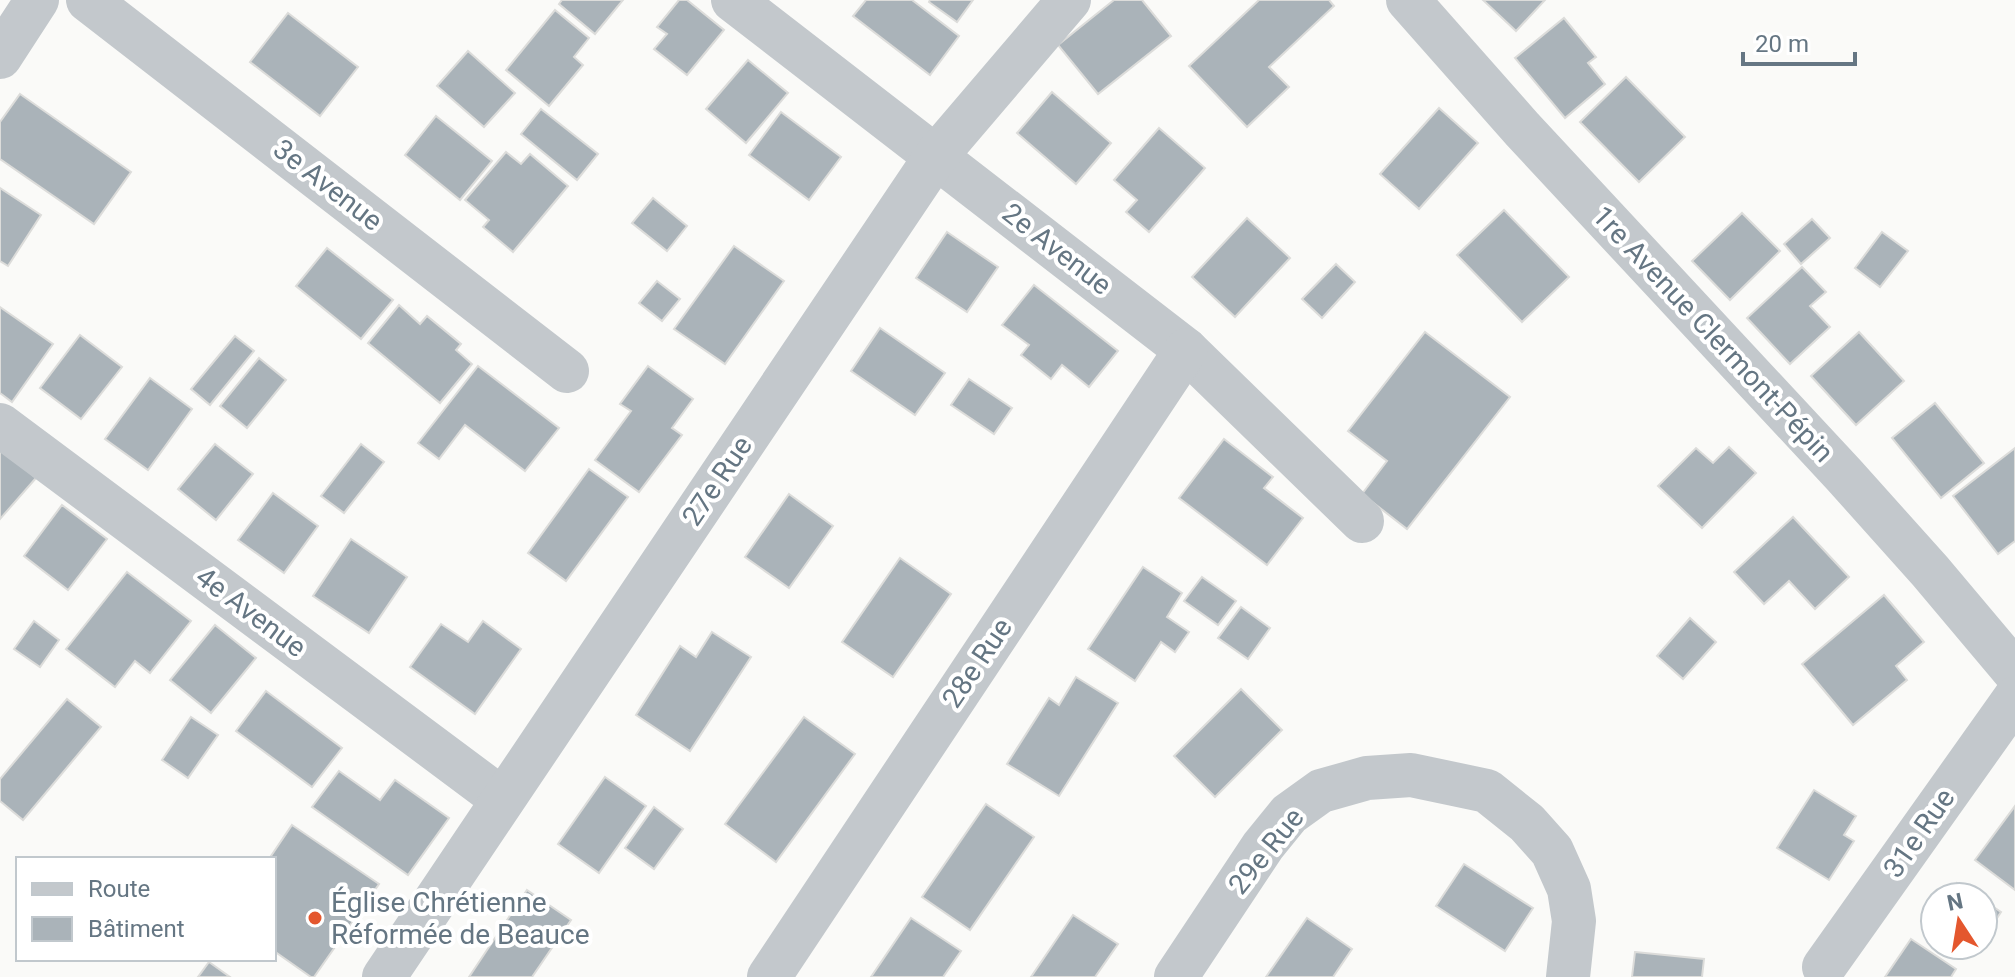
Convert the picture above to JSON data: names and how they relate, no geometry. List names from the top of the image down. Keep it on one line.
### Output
{"streets":{"street":["3e Avenue","2e Avenue","1re Avenue Clermont-Pépin","27e Rue","4e Avenue","28e Rue","31e Rue","29e Rue"]},"crossings":[["2e Avenue","27e Rue"],["2e Avenue","28e Rue"],["27e Rue","4e Avenue"]],"places":["Église Chrétienne Réformée de Beauce"],"legend":["Route","Bâtiment"],"scale_bar":"20 m","north":"top"}
